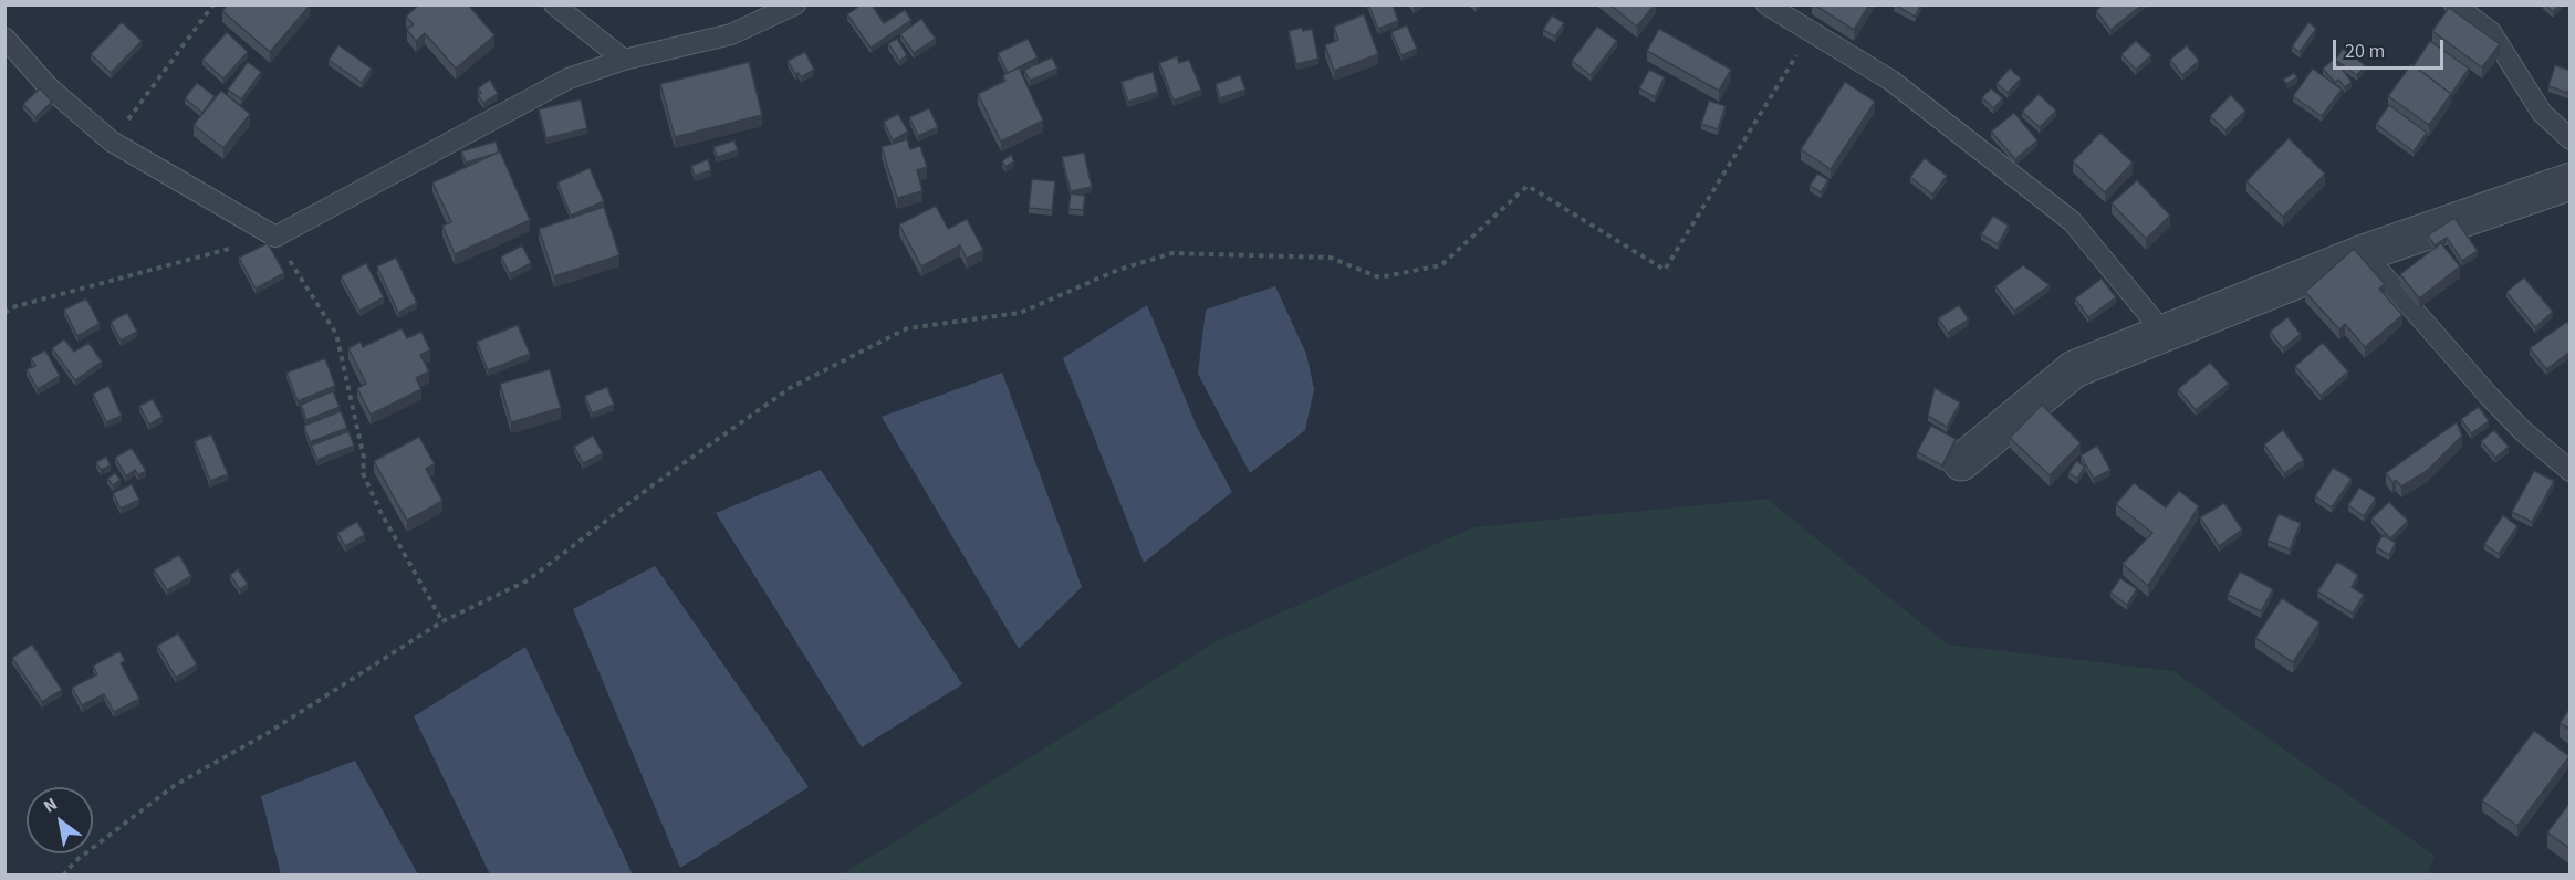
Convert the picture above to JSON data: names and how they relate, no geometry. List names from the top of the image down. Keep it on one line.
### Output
{"scale_bar":"20 m","north":"top left"}
